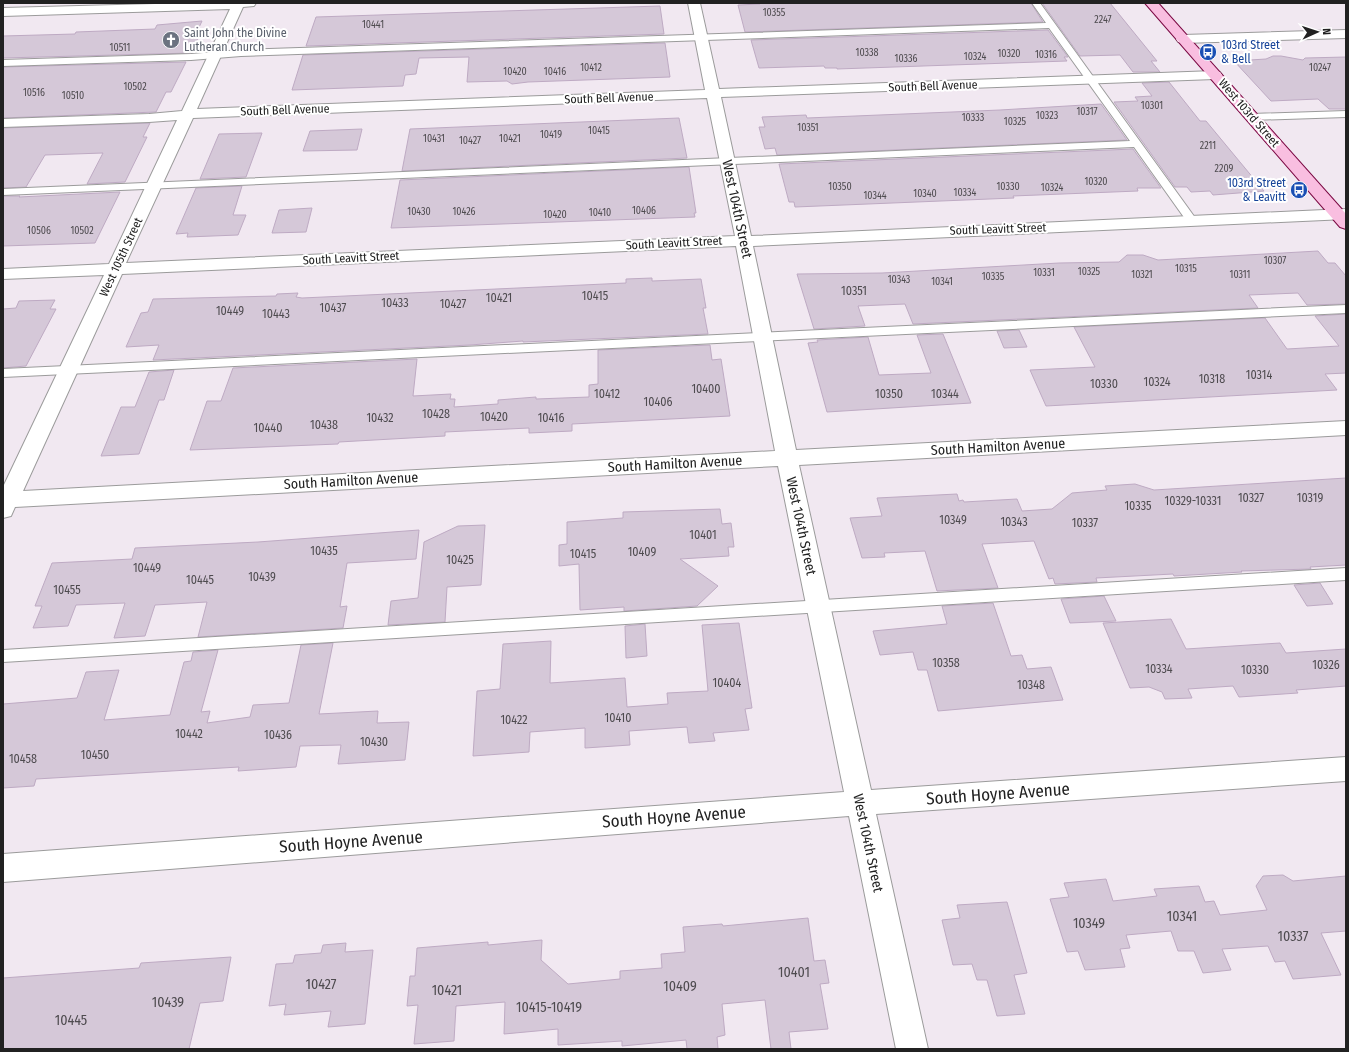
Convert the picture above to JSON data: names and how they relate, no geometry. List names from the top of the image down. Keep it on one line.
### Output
{"streets":{"main road":["West 103rd Street"],"street":["South Bell Avenue","West 104th Street","South Leavitt Street","West 105th Street","South Hamilton Avenue","South Hoyne Avenue"]},"crossings":[["South Bell Avenue","West 103rd Street"],["South Bell Avenue","West 104th Street"],["South Bell Avenue","West 105th Street"],["West 103rd Street","South Leavitt Street"],["West 104th Street","South Leavitt Street"],["West 104th Street","South Hamilton Avenue"],["West 104th Street","South Hoyne Avenue"],["South Leavitt Street","West 105th Street"],["West 105th Street","South Hamilton Avenue"]],"places":{"church":["Saint John the Divine Lutheran Church"],"bus stop":["103rd Street & Bell","103rd Street & Leavitt"]},"house_numbers":["10355","2247","10441","10511","10338","10320","10316","10324","10336","10412","10247","10420","10416","10502","10516","10510","10301","10317","10323","10333","10325","10351","10415","10419","10431","10421","10427","2211","2209","10320","10350","10330","10324","10334","10340","10344","10406","10430","10426","10410","10420","10506","10502","10307","10315","10325","10331","10321","10311","10335","10343","10341","10351","10415","10421","10433","10427","10437","10449","10443","10314","10318","10324","10330","10400","10412","10350","10344","10406","10428","10420","10432","10416","10438","10440","10327","10319","10329-10331","10335","10349","10343","10337","10401","10435","10409","10415","10425","10449","10439","10445","10455","10358","10326","10334","10330","10404","10348","10410","10422","10442","10436","10430","10450","10458","10341","10349","10337","10401","10427","10409","10421","10439","10415-10419","10445"],"north":"right"}
